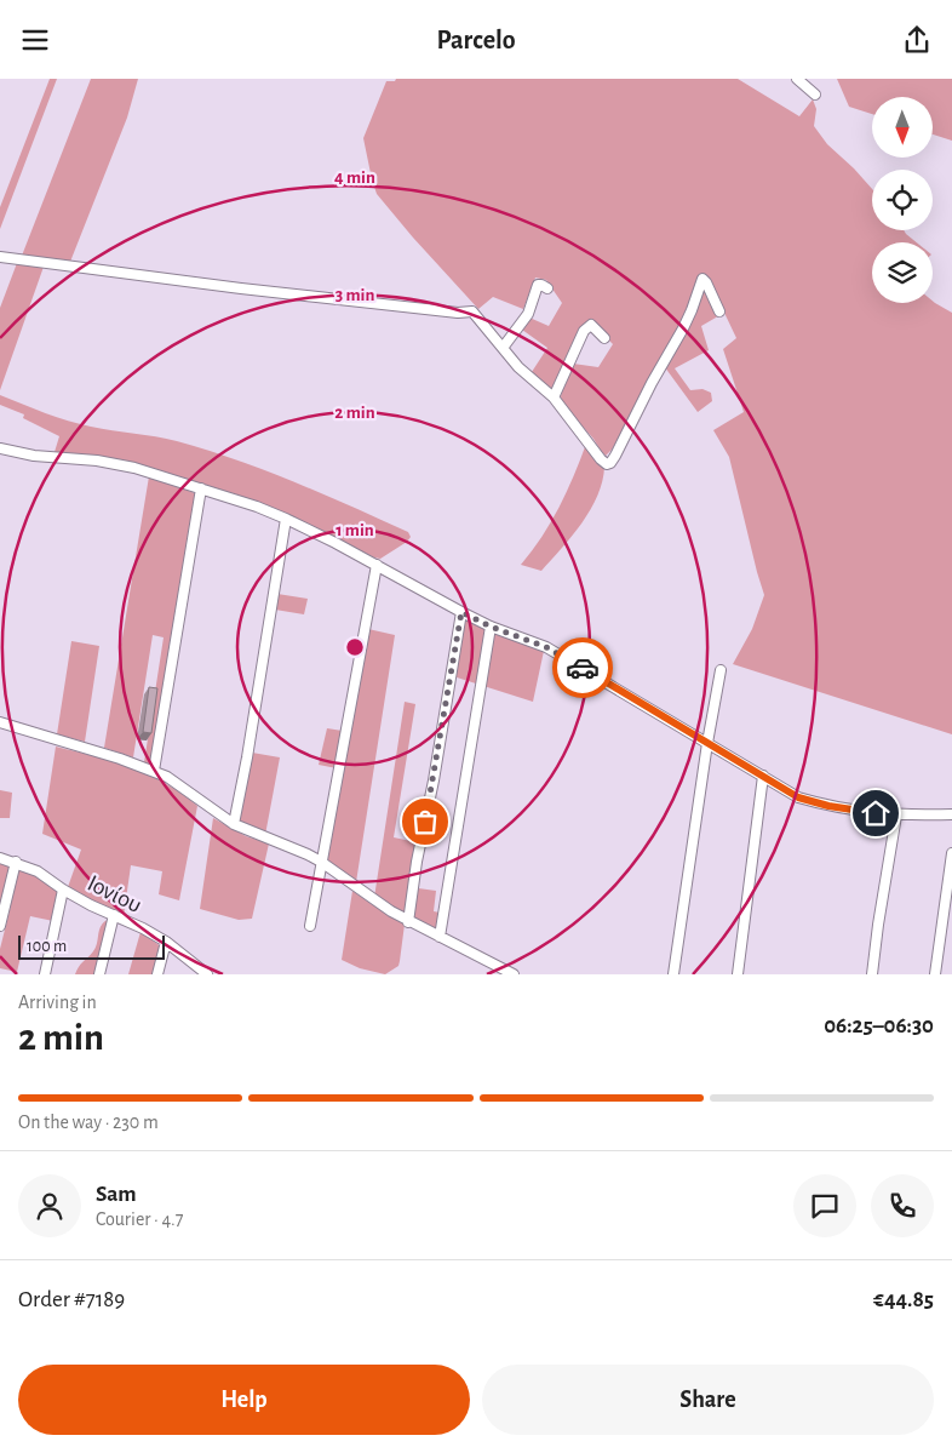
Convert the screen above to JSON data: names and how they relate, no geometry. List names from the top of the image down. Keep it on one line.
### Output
{"streets":{"street":["Ιονίου"]},"scale_bar":"100 m","north":"bottom","page":{"header":"Parcelo","scale":"100 m","heading":["2 min","Arriving in","06:25–06:30"],"panel":["Sam","Courier · 4.7","Order #7189","€44.85"],"bar":"On the way · 230 m","buttons":["Help","Share"]},"rings":["4 min","3 min","2 min","1 min"]}
